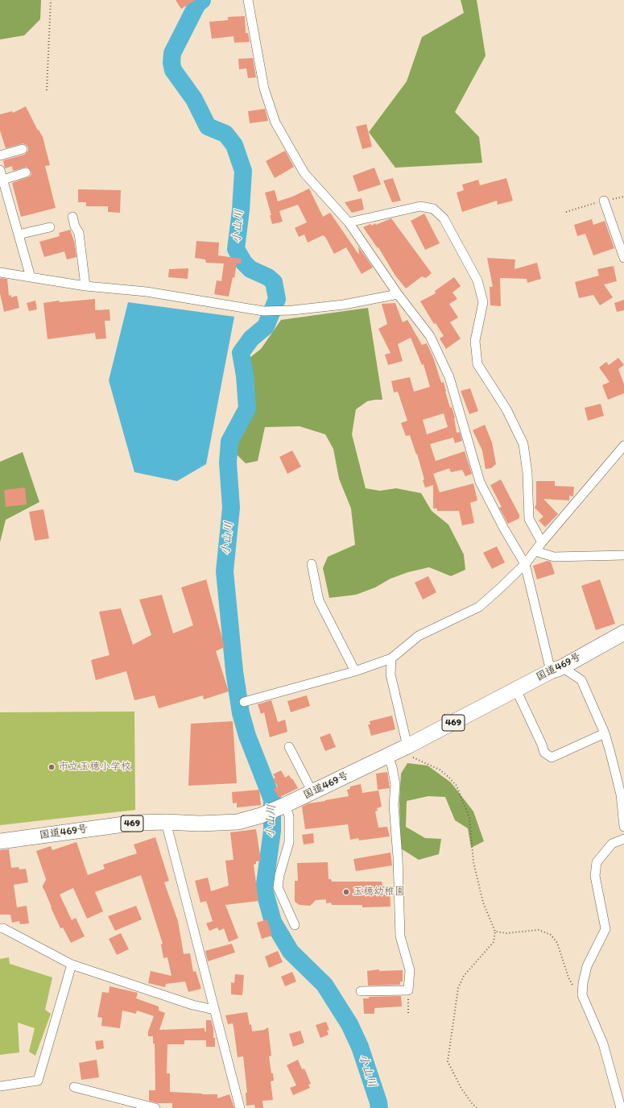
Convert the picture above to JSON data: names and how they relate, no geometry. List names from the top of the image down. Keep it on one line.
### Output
{"streets":{"highway":["国道469号","469"]},"water":["小山川"],"places":["市立玉穂小学校","玉穂幼稚園"]}
